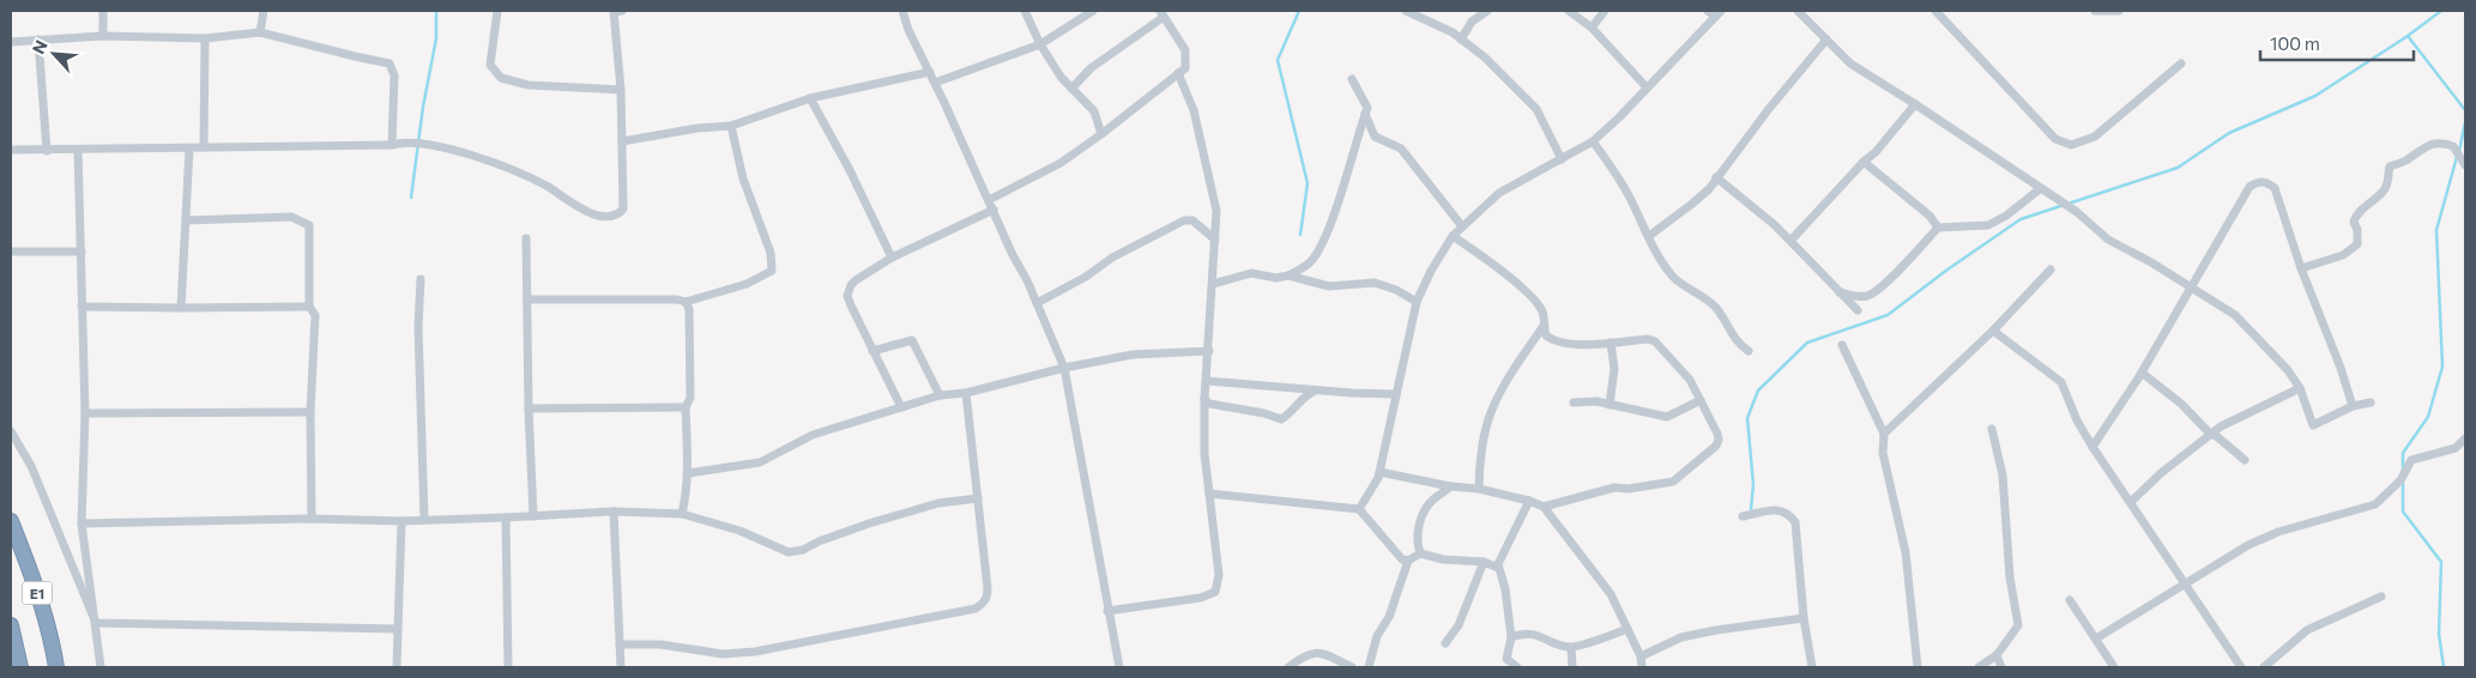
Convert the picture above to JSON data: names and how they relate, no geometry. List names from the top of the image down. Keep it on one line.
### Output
{"streets":{"highway":["E1"]},"scale_bar":"100 m","north":"top left"}
